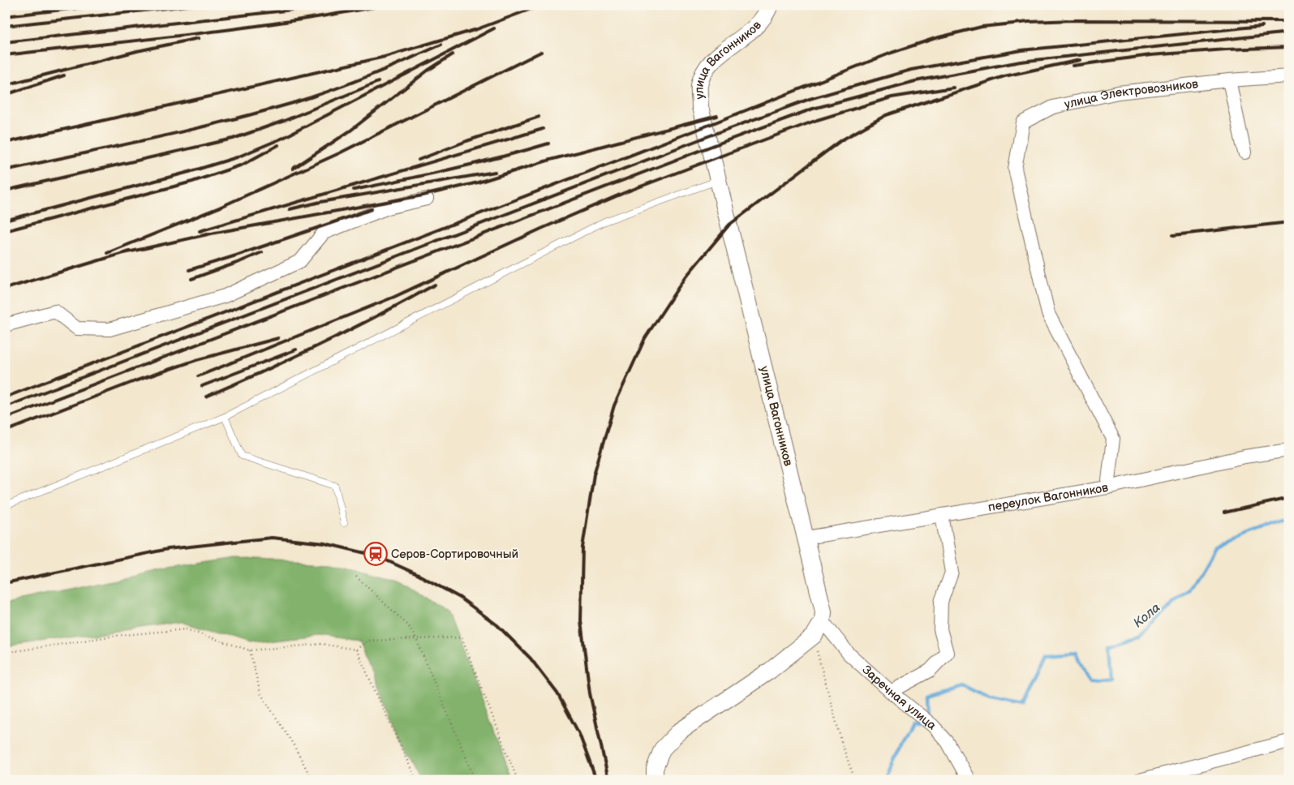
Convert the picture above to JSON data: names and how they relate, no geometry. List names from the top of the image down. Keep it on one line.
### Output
{"streets":{"street":["улица Вагонников","улица Электровозников","переулок Вагонников","Заречная улица"]},"crossings":[["улица Вагонников","переулок Вагонников"],["улица Вагонников","Заречная улица"],["улица Электровозников","переулок Вагонников"]],"water":["Кола"],"places":{"station":["Серов-Сортировочный"]}}
